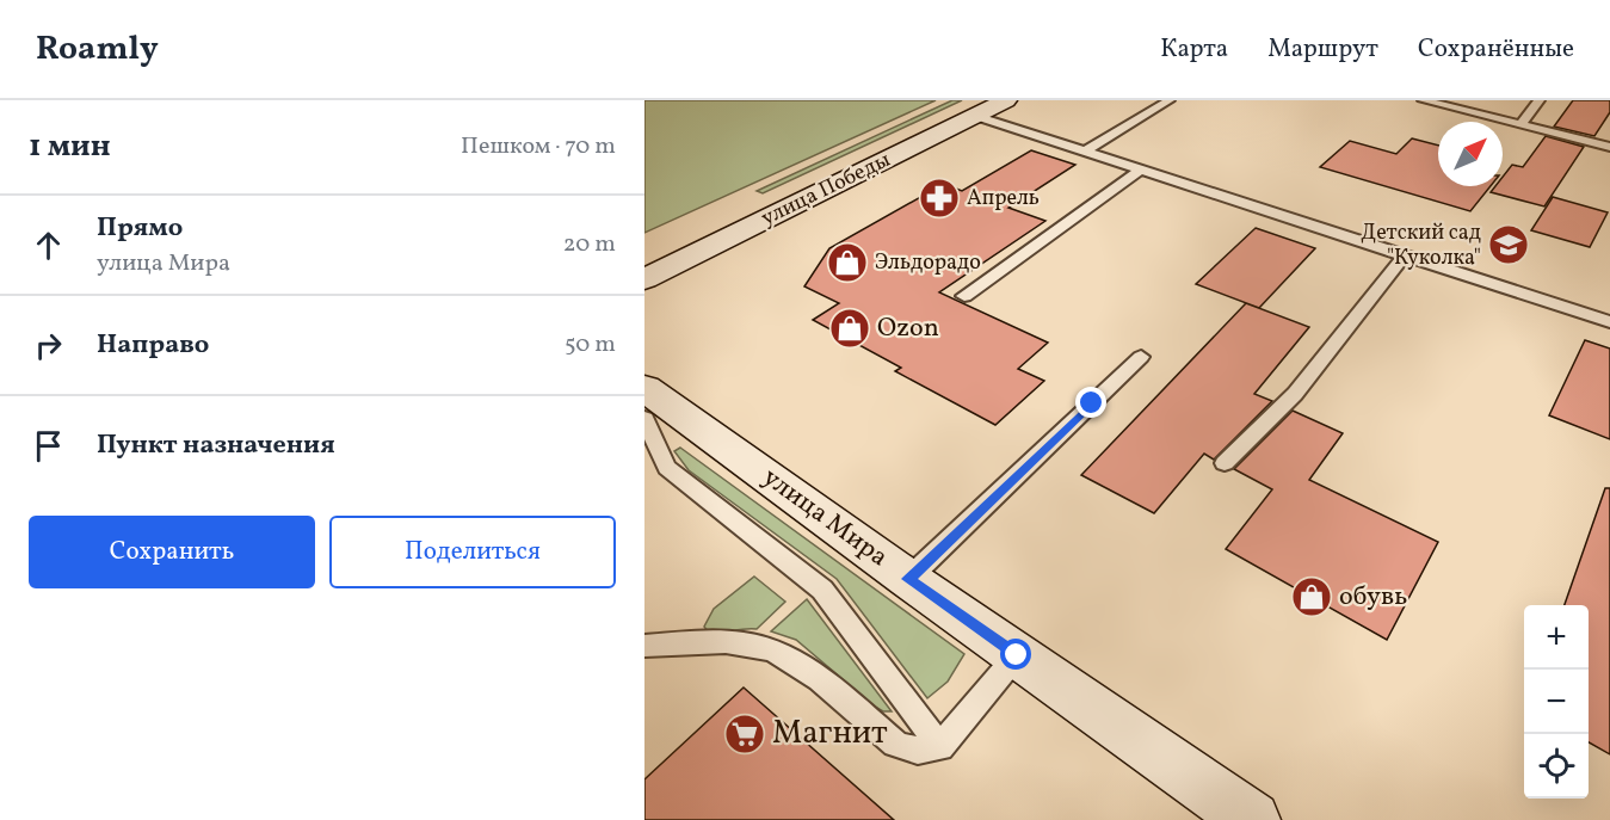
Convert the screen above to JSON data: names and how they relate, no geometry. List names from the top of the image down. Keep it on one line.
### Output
{"streets":{"main road":["улица Победы","улица Мира"]},"places":{"pharmacy":["Апрель"],"school or university":["Детский сад \"Куколка\""],"shop":["Эльдорадо","Ozon","обувь"],"supermarket":["Магнит"]},"north":"top right","page":{"header":"Roamly","nav":["Карта","Маршрут","Сохранённые"],"heading":["1 мин","Пешком · 70 m"],"list":[["Прямо","улица Мира","20 m"],["Направо","50 m"],"Пункт назначения"],"buttons":["Сохранить","Поделиться"],"map_buttons":["+","−"]}}
